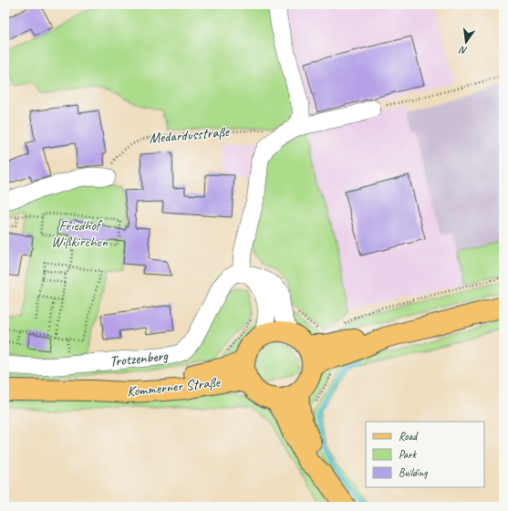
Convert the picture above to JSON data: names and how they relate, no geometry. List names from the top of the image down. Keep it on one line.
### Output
{"streets":{"main road":["Kommerner Straße"],"street":["Trotzenberg"],"path":["Medardusstraße"]},"parks":["Friedhof Wißkirchen"],"legend":["Road","Park","Building"],"north":"bottom"}
